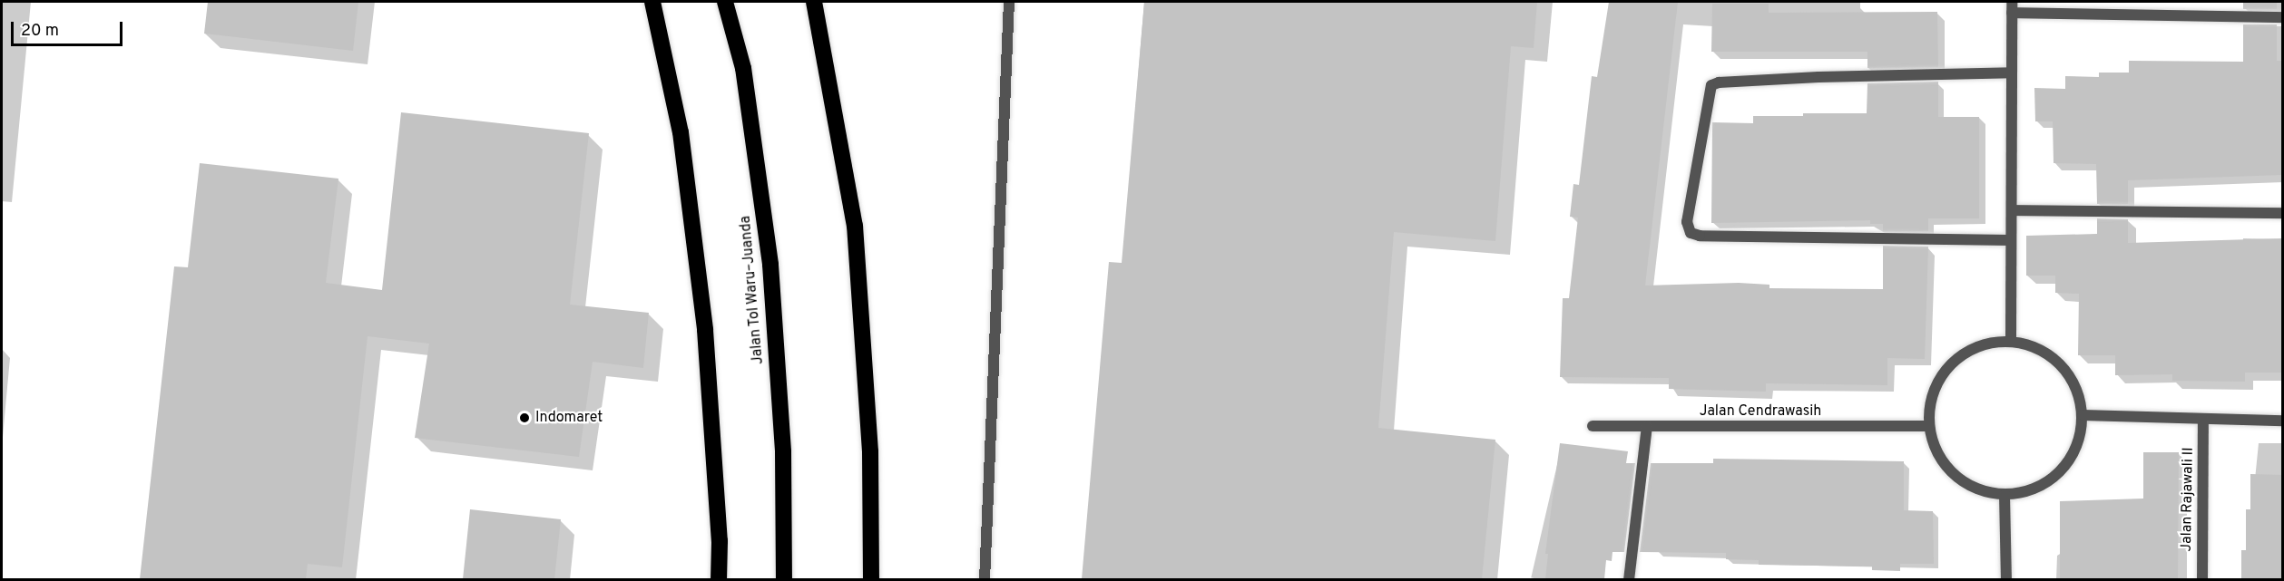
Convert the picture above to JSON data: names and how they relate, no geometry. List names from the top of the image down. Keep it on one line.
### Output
{"streets":{"highway":["Jalan Tol Waru–Juanda"],"street":["Jalan Cendrawasih","Jalan Rajawali II"]},"places":["Indomaret"],"scale_bar":"20 m"}
